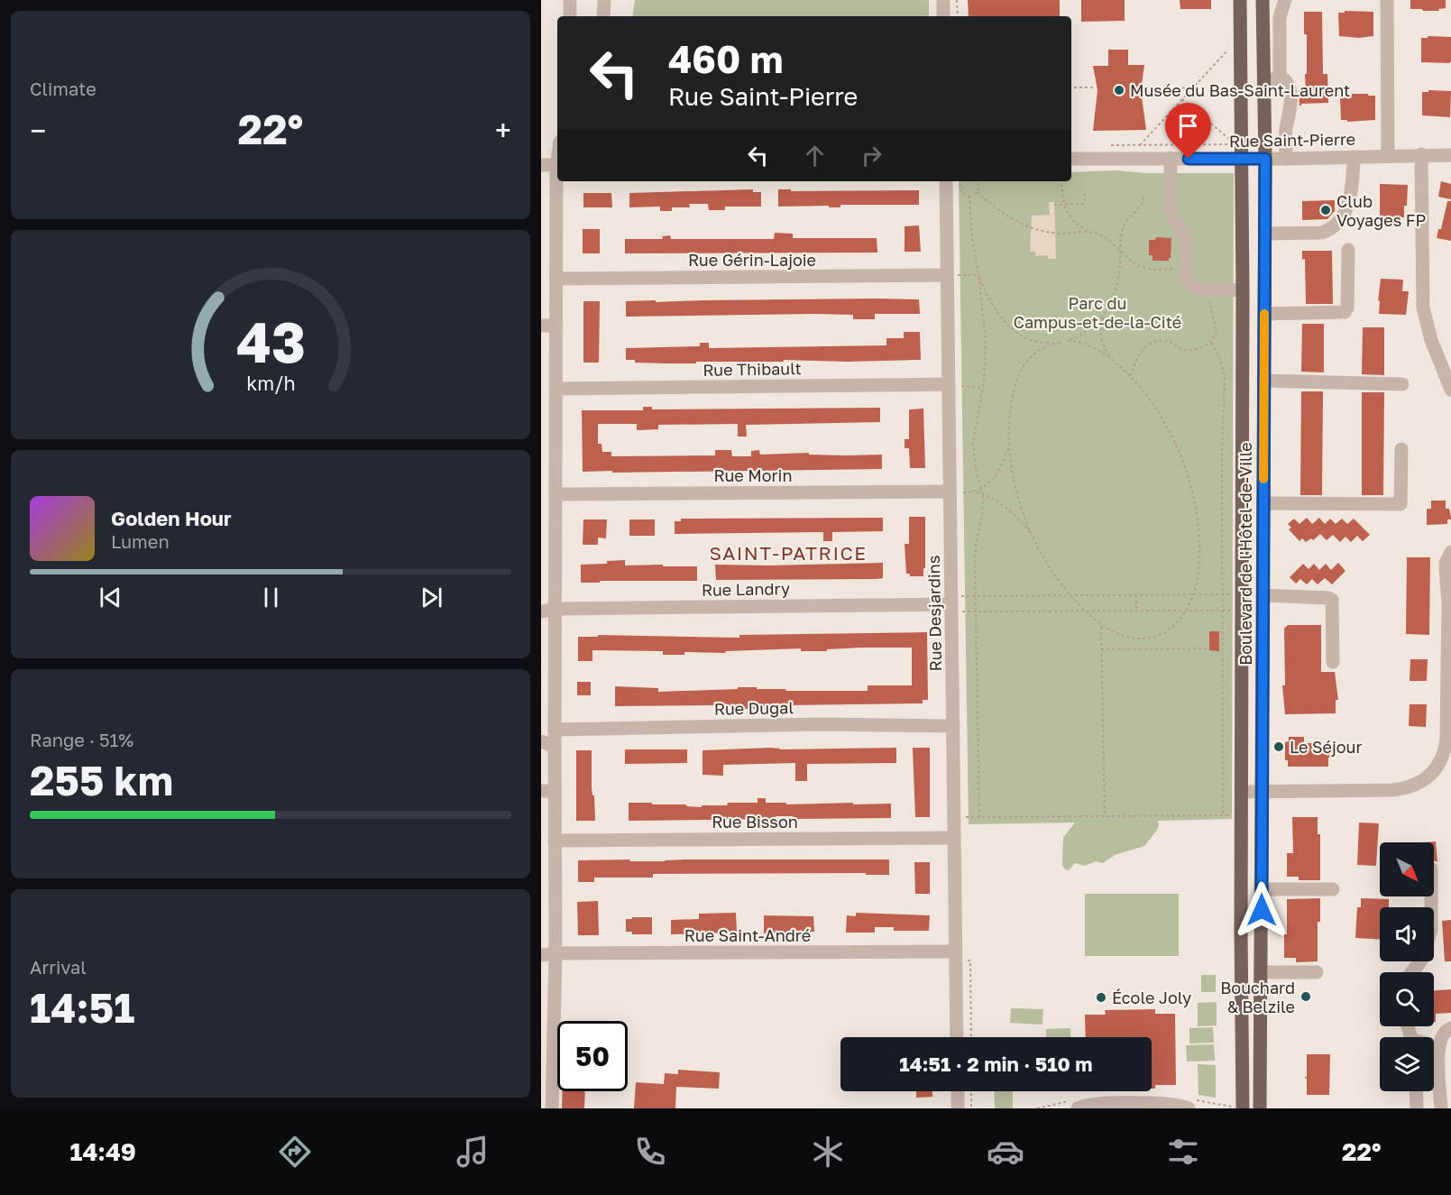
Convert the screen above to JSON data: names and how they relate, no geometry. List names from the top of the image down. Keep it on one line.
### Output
{"streets":{"main road":["Boulevard de l'Hôtel-de-Ville"],"street":["Rue Saint-Pierre","Rue Gérin-Lajoie","Rue Thibault","Rue Morin","Rue Landry","Rue Desjardins","Rue Dugal","Rue Bisson","Rue Saint-André"]},"crossings":[["Rue Saint-Pierre","Boulevard de l'Hôtel-de-Ville"],["Rue Gérin-Lajoie","Rue Desjardins"],["Rue Thibault","Rue Desjardins"],["Rue Morin","Rue Desjardins"],["Rue Landry","Rue Desjardins"],["Rue Desjardins","Rue Dugal"],["Rue Desjardins","Rue Bisson"],["Rue Desjardins","Rue Saint-André"]],"districts":["SAINT-PATRICE"],"parks":["Parc du Campus-et-de-la-Cité"],"places":["Musée du Bas-Saint-Laurent","Club Voyages FP","Le Séjour","Bouchard & Belzile","École Joly"],"north":"bottom right","page":{"tile":["Climate",["Range · 51%","255 km"],["Arrival","14:51"]],"turn":["460 m","Rue Saint-Pierre"],"heat":["−","22°","+"],"song":["Golden Hour","Lumen"],"limit":"50","trip":"14:51 · 2 min · 510 m","tabs":["14:49","22°"],"gauge":["43","km/h"]}}
